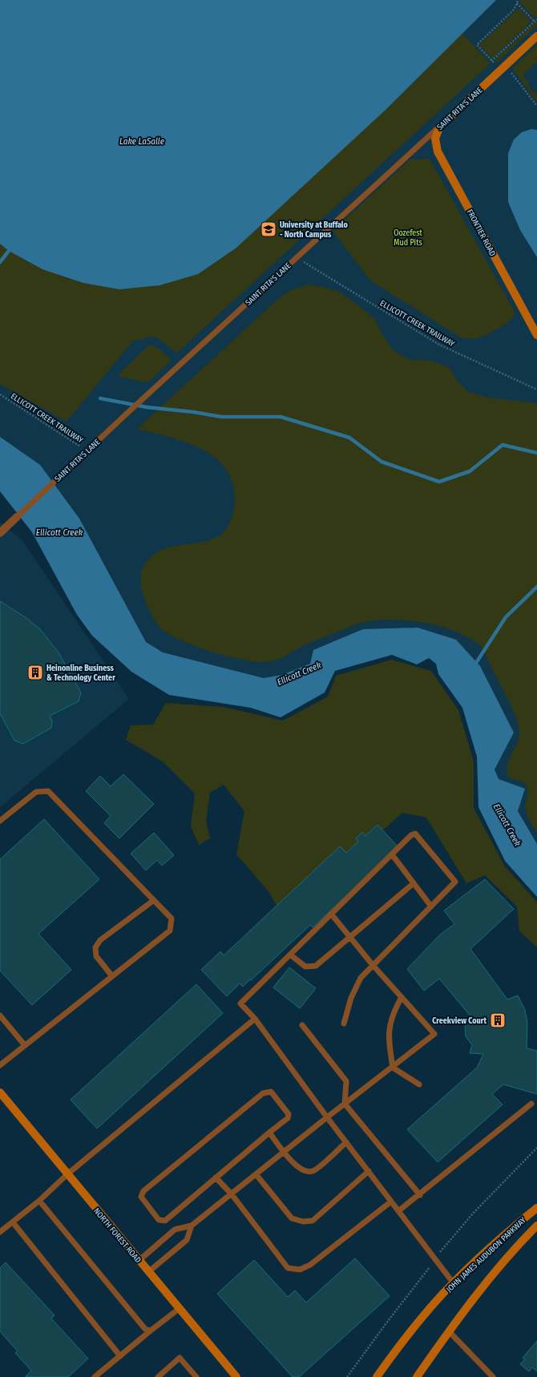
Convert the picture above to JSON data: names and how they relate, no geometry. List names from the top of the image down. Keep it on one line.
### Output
{"streets":{"street":["SAINT RITA'S LANE","FRONTIER ROAD","NORTH FOREST ROAD","JOHN JAMES AUDUBON PARKWAY"],"path":["ELLICOTT CREEK TRAILWAY"]},"crossings":[["SAINT RITA'S LANE","FRONTIER ROAD"],["SAINT RITA'S LANE","ELLICOTT CREEK TRAILWAY"]],"water":["Lake LaSalle","Ellicott Creek"],"parks":["Oozefest Mud Pits"],"places":{"school or university":["University at Buffalo - North Campus"],"building":["Heinonline Business & Technology Center","Creekview Court"]}}
